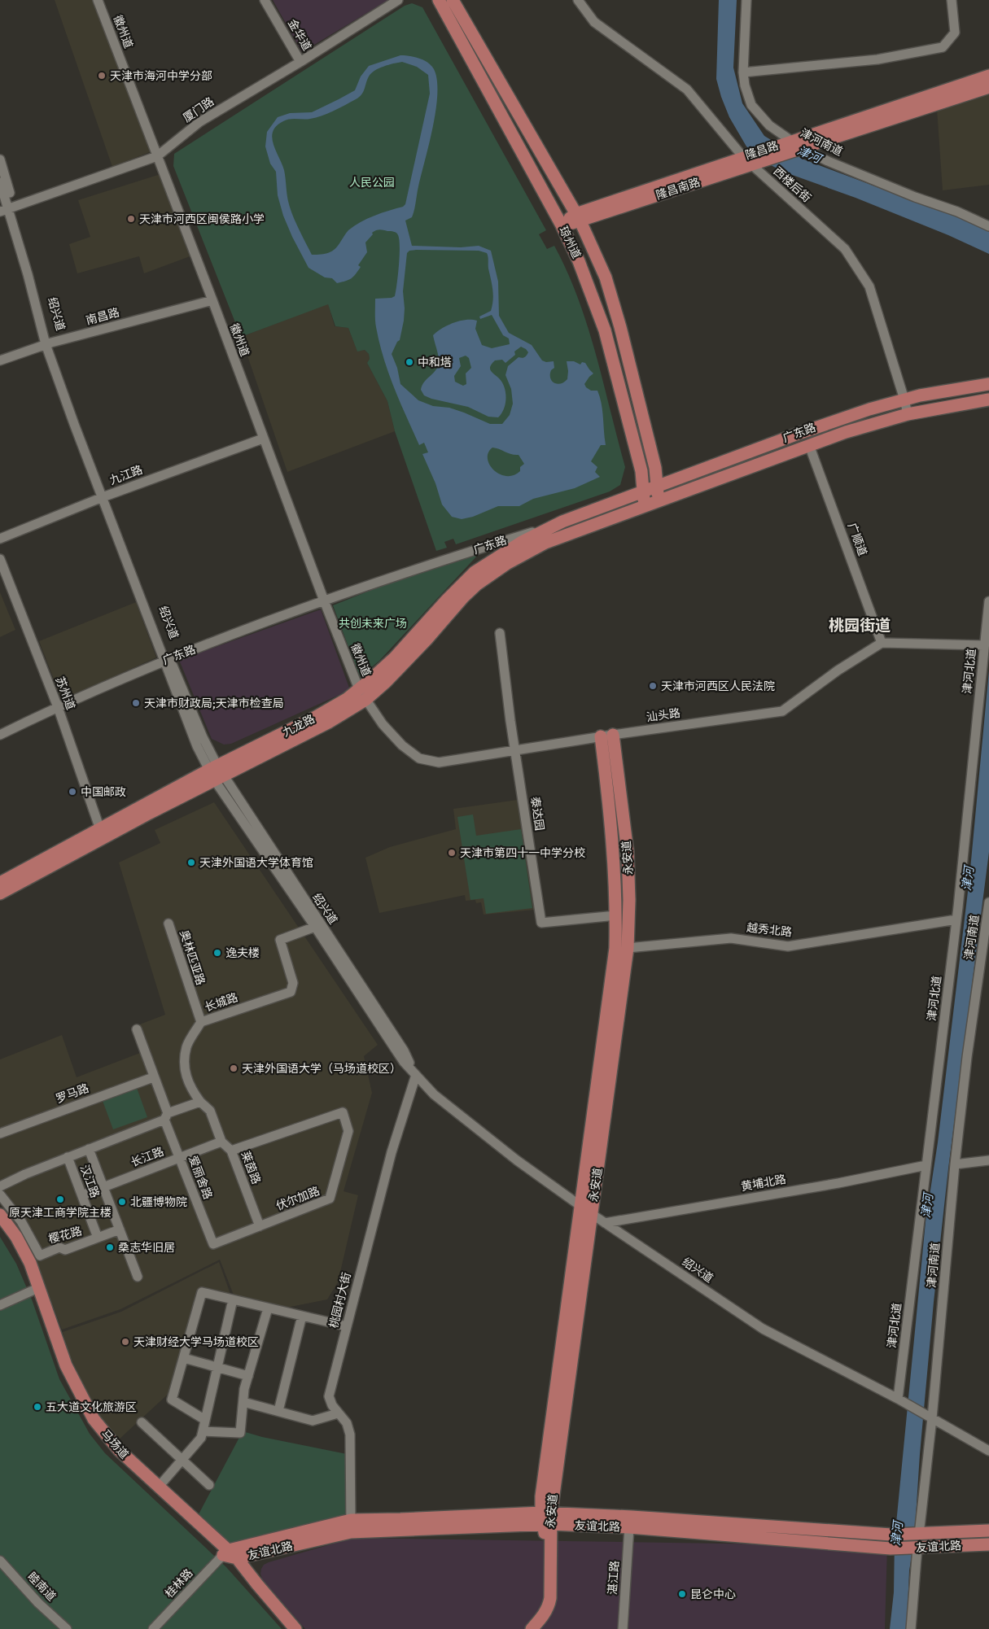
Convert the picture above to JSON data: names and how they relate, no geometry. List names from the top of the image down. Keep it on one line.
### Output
{"streets":{"main road":["隆昌路","隆昌南路","琼州道","广东路","九龙路","永安道","马场道","友谊北路"],"street":["徽州道","金华道","厦门路","津河南道","西楼后街","绍兴道","南昌路","九江路","广顺道","津河北道","苏州道","汕头路","泰达园","越秀北路","奥林匹亚路","长城路","罗马路","长江路","莱茵路","爱丽舍路","汉江路","黄埔北路","伏尔加路","樱花路","桃园村大街","湛江路","桂林路","睦南道"]},"crossings":[["徽州道","厦门路"],["徽州道","南昌路"],["徽州道","广东路"],["徽州道","九江路"],["徽州道","汕头路"],["徽州道","九龙路"],["金华道","厦门路"],["厦门路","绍兴道"],["津河南道","隆昌路"],["津河南道","绍兴道"],["津河南道","友谊北路"],["隆昌路","西楼后街"],["隆昌路","隆昌南路"],["西楼后街","隆昌南路"],["西楼后街","广东路"],["隆昌南路","琼州道"],["琼州道","广东路"],["绍兴道","南昌路"],["绍兴道","广东路"],["绍兴道","九江路"],["绍兴道","津河北道"],["绍兴道","九龙路"],["绍兴道","永安道"],["绍兴道","长城路"],["绍兴道","黄埔北路"],["绍兴道","桃园村大街"],["广东路","广顺道"],["广东路","苏州道"],["广东路","九龙路"],["广顺道","汕头路"],["津河北道","越秀北路"],["津河北道","黄埔北路"],["苏州道","九龙路"],["汕头路","九龙路"],["汕头路","泰达园"],["汕头路","永安道"],["泰达园","永安道"],["永安道","越秀北路"],["永安道","友谊北路"],["奥林匹亚路","长城路"],["长城路","莱茵路"],["罗马路","爱丽舍路"],["长江路","莱茵路"],["长江路","爱丽舍路"],["长江路","汉江路"],["莱茵路","伏尔加路"],["爱丽舍路","伏尔加路"],["汉江路","樱花路"],["桃园村大街","友谊北路"],["马场道","友谊北路"],["马场道","桂林路"],["友谊北路","湛江路"],["友谊北路","桂林路"]],"districts":["桃园街道"],"water":["津河"],"parks":["人民公园","共创未来广场"],"places":["天津市海河中学分部","天津市河西区闽侯路小学","中和塔","天津市河西区人民法院","天津市财政局;天津市检查局","中国邮政","天津市第四十一中学分校","天津外国语大学体育馆","逸夫楼","天津外国语大学（马场道校区）","原天津工商学院主楼","北疆博物院","桑志华旧居","天津财经大学马场道校区","五大道文化旅游区","昆仑中心"]}
